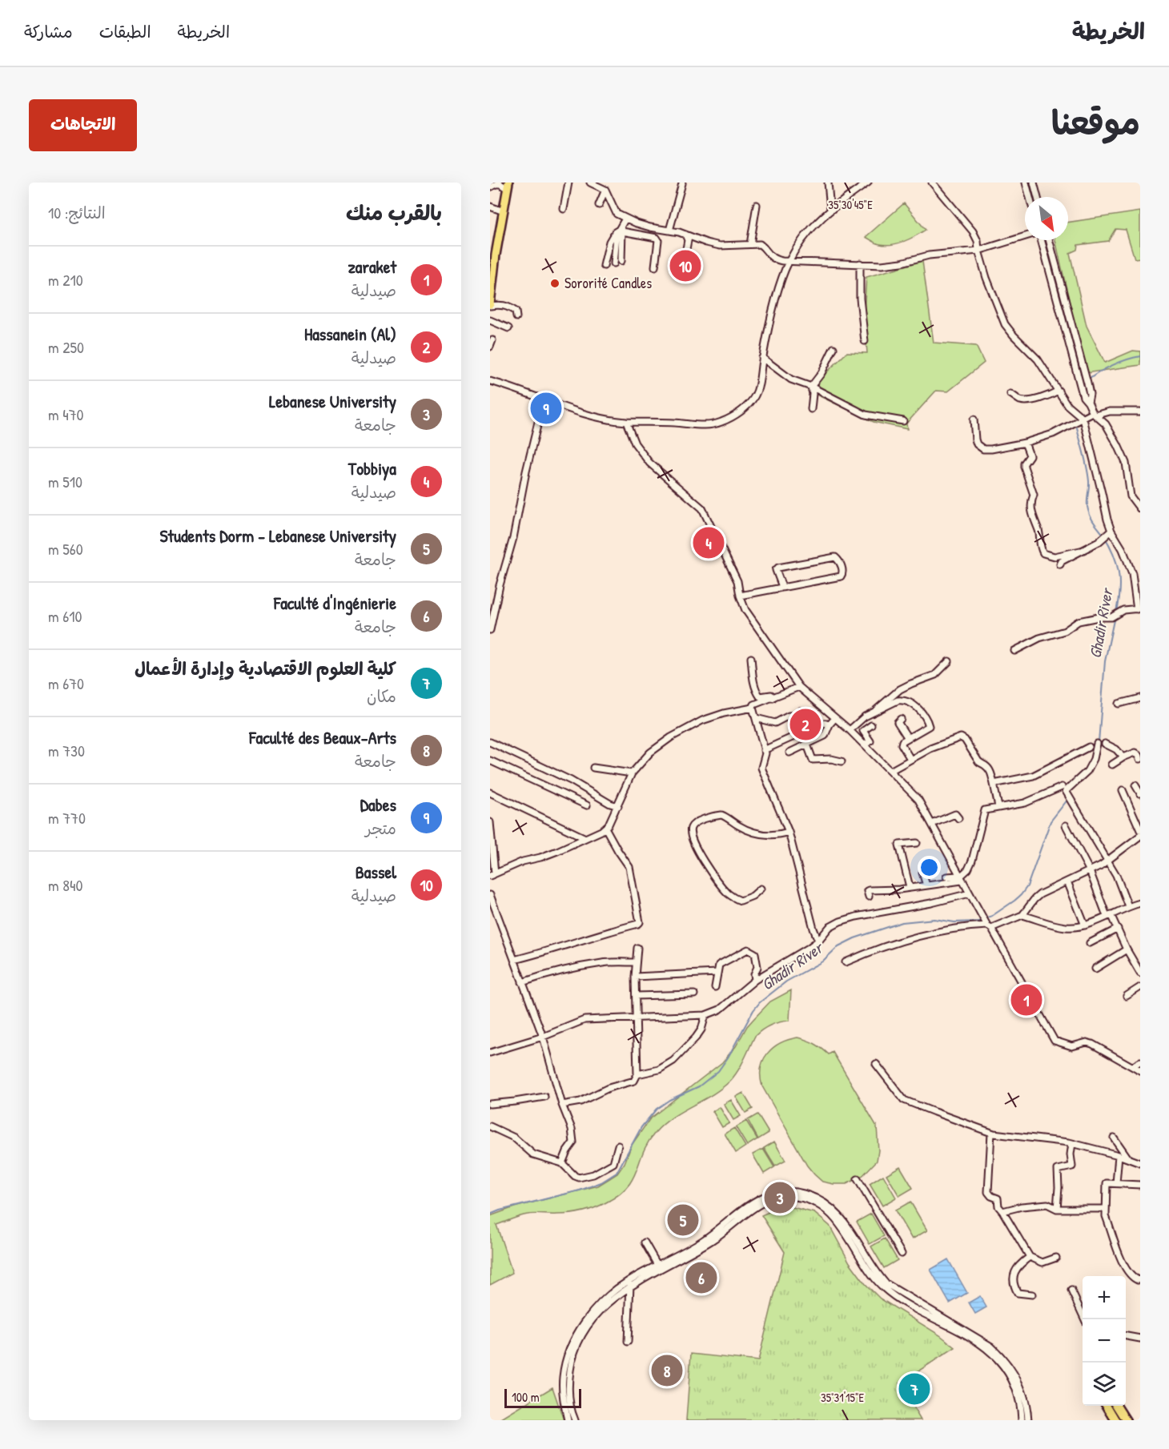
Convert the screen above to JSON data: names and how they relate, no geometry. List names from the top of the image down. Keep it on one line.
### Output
{"water":["Ghadir River"],"places":["Sororité Candles"],"scale_bar":"100 m","north":"bottom right","page":{"header":"الخريطة","nav":["الخريطة","الطبقات","مشاركة"],"title":"موقعنا","buttons":"الاتجاهات","heading":["بالقرب منك","النتائج: 10"],"list":[{"mark":"1","name":"zaraket","note":"صيدلية","value":"210 m"},{"mark":"2","name":"Hassanein (Al)","note":"صيدلية","value":"250 m"},{"mark":"3","name":"Lebanese University","note":"جامعة","value":"470 m"},{"mark":"4","name":"Tobbiya","note":"صيدلية","value":"510 m"},{"mark":"5","name":"Students Dorm - Lebanese University","note":"جامعة","value":"560 m"},{"mark":"6","name":"Faculté d'Ingénierie","note":"جامعة","value":"610 m"},{"mark":"7","name":"كلية العلوم الاقتصادية وإدارة الأعمال","note":"مكان","value":"670 m"},{"mark":"8","name":"Faculté des Beaux-Arts","note":"جامعة","value":"730 m"},{"mark":"9","name":"Dabes","note":"متجر","value":"770 m"},{"mark":"10","name":"Bassel","note":"صيدلية","value":"840 m"}],"pins":["10","9","4","2","1","3","5","6","8","7"],"map_buttons":["+","−"],"scale":"100 m"},"coordinates":["35°30'45\"E","35°31'15\"E"]}
